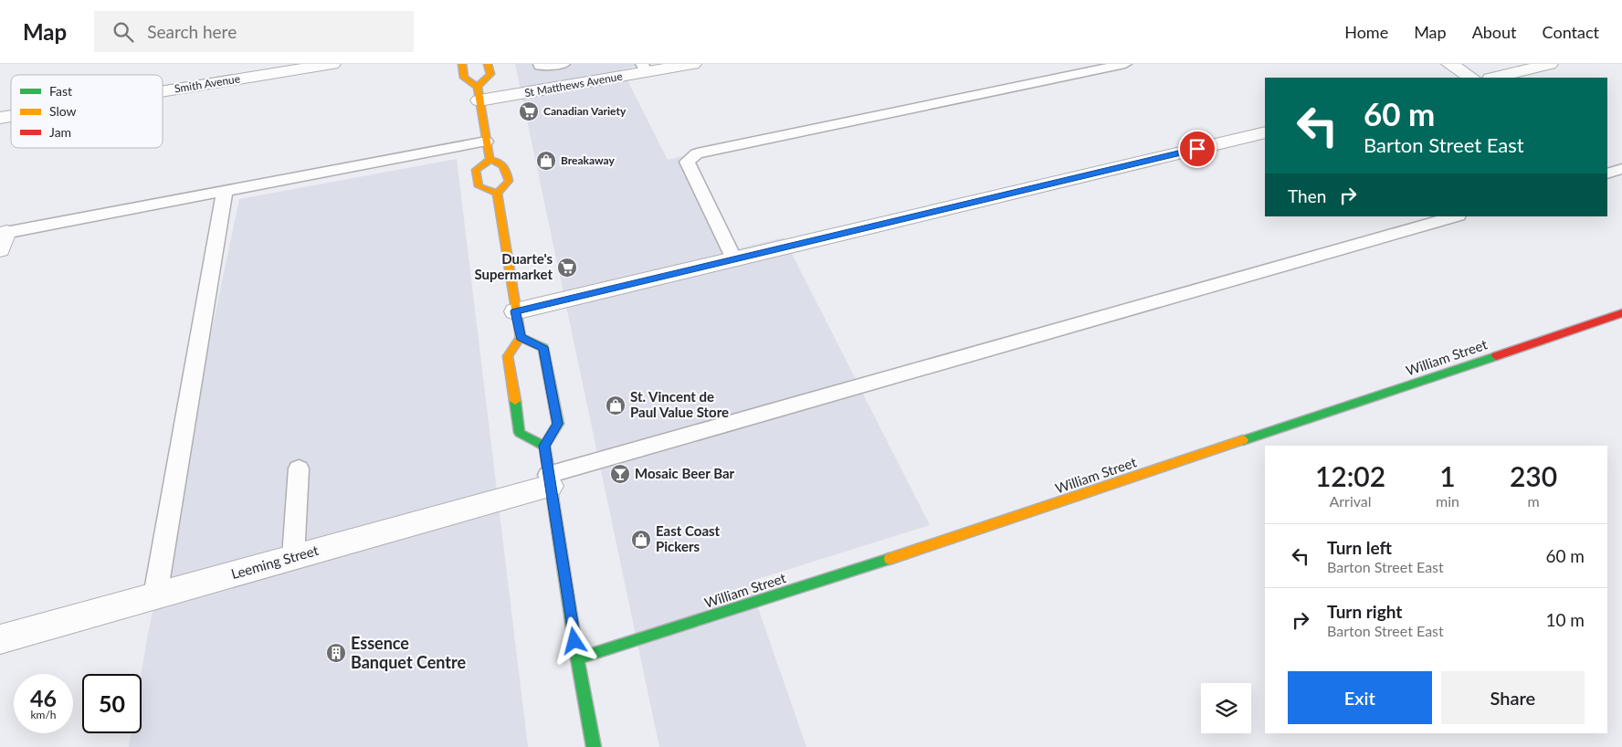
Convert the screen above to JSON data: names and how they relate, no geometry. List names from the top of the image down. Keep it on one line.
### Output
{"streets":{"main road":["William Street"],"street":["Smith Avenue","St Matthews Avenue","Leeming Street"]},"places":{"supermarket":["Canadian Variety","Duarte's Supermarket"],"shop":["Breakaway","St. Vincent de Paul Value Store","East Coast Pickers"],"bar":["Mosaic Beer Bar"],"building":["Essence Banquet Centre"]},"legend":["Fast","Slow","Jam"],"page":{"header":"Map","search":"Search here","nav":["Home","Map","About","Contact"],"turn":["60 m","Barton Street East"],"then":"Then","eta":["12:02","Arrival","1","min","230","m"],"list":[{"name":"Turn left","note":"Barton Street East","value":"60 m"},{"name":"Turn right","note":"Barton Street East","value":"10 m"}],"buttons":["Exit","Share"],"speed":"46 km/h","limit":"50"}}
